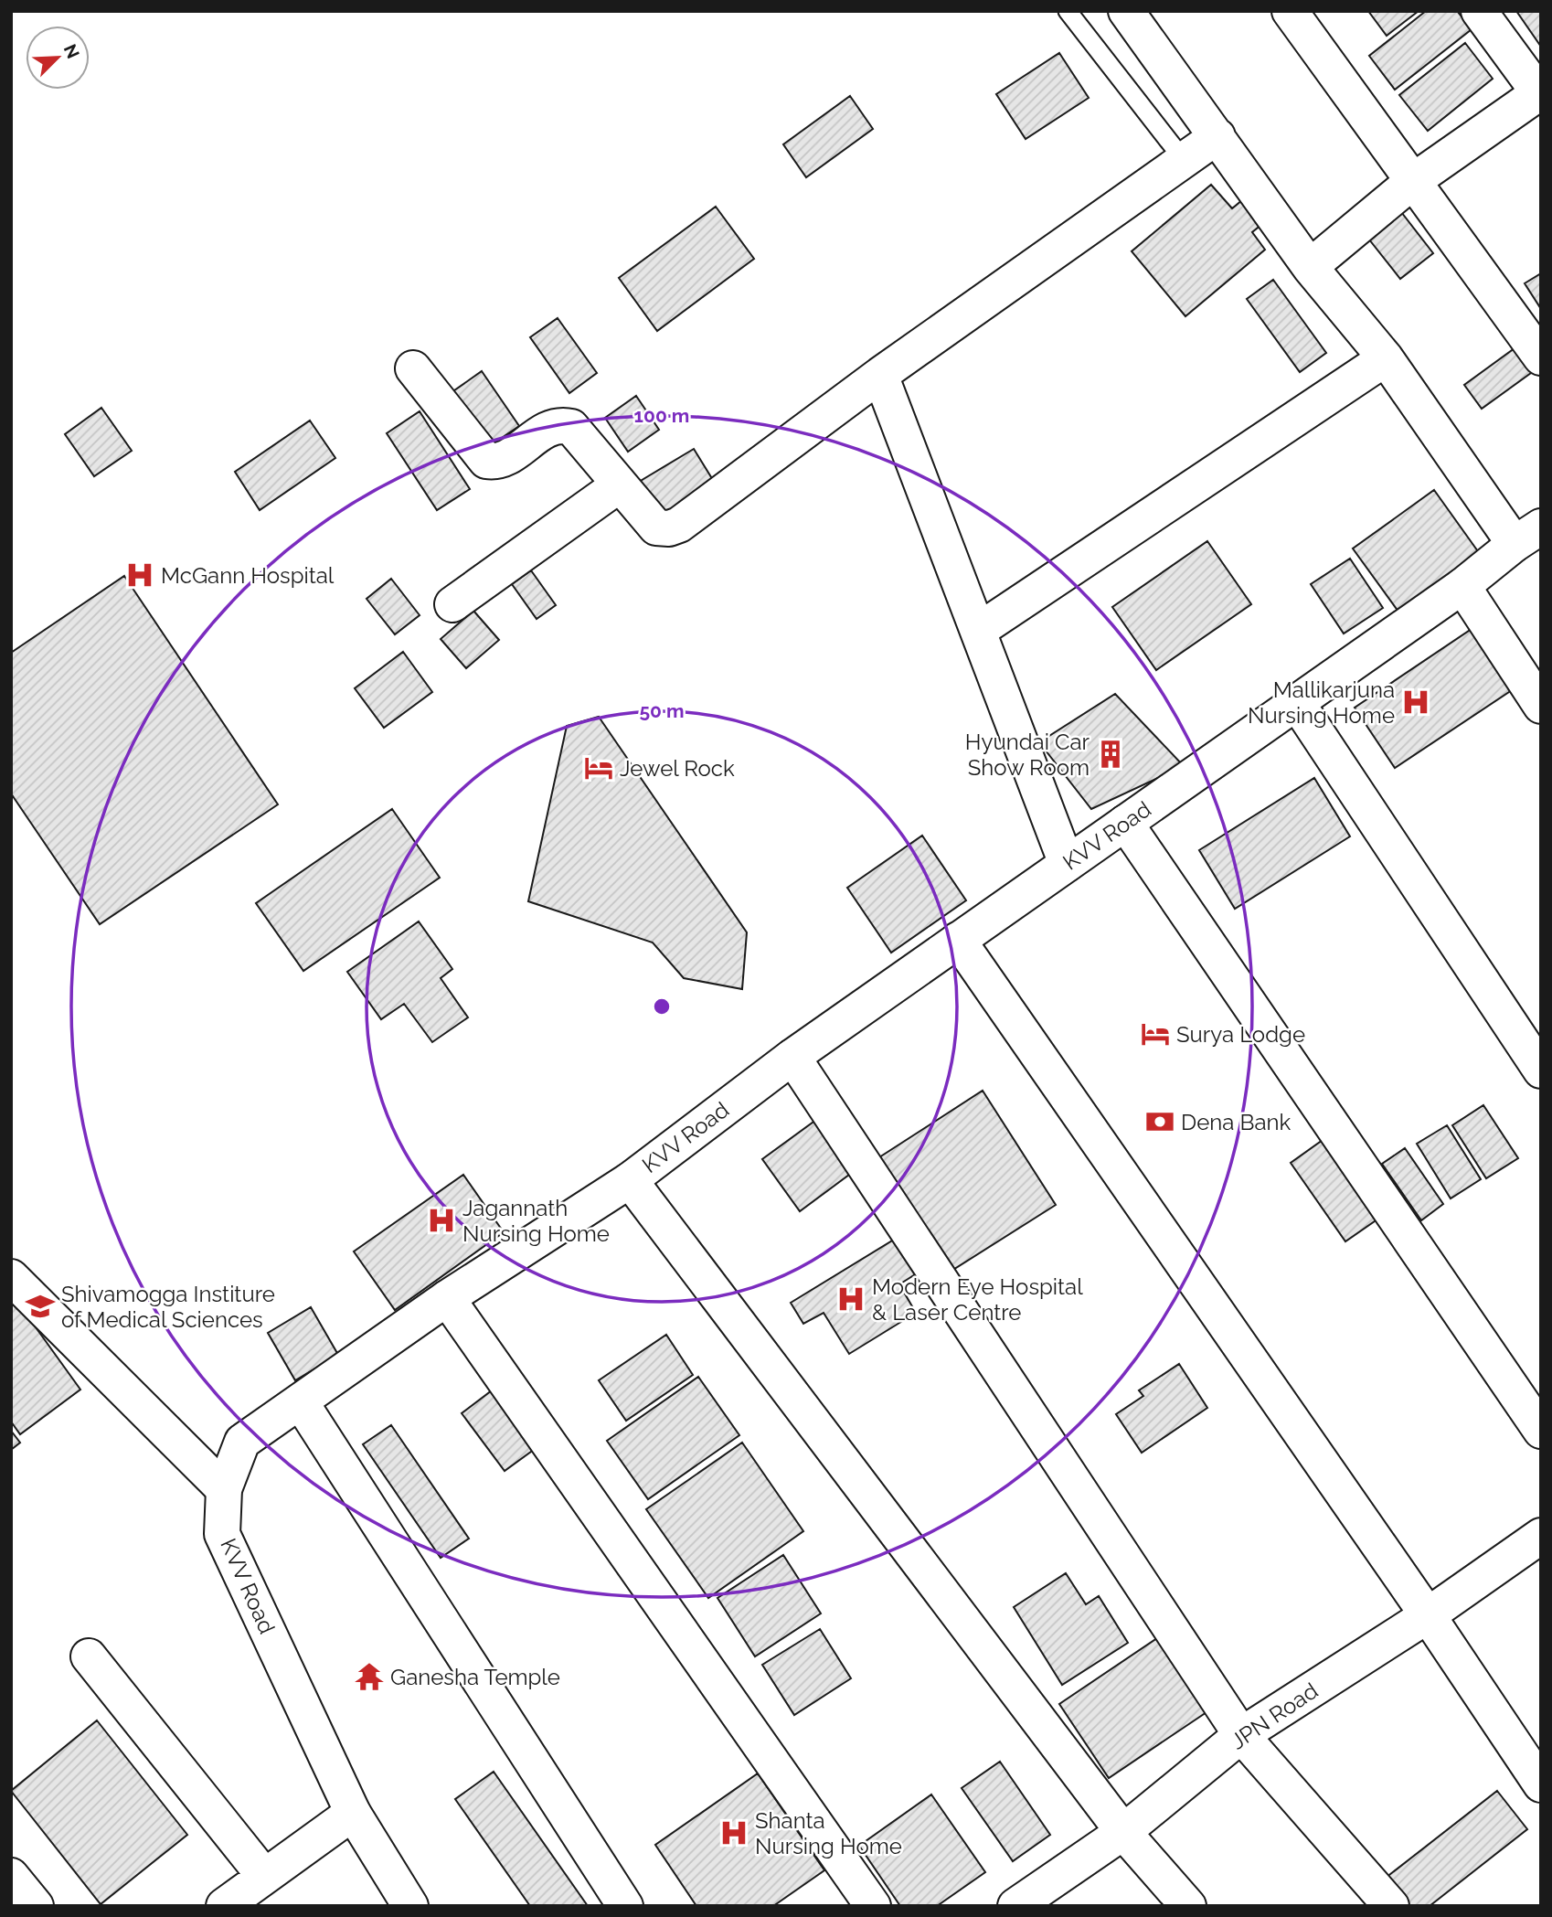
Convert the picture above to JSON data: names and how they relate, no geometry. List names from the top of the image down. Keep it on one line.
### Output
{"streets":{"street":["KVV Road","JPN Road"]},"places":{"hospital":["McGann Hospital","Mallikarjuna Nursing Home","Jagannath Nursing Home","Modern Eye Hospital & Laser Centre","Shanta Nursing Home"],"building":["Hyundai Car Show Room"],"hotel":["Jewel Rock","Surya Lodge"],"bank":["Dena Bank"],"school or university":["Shivamogga Institure of Medical Sciences"],"temple":["Ganesha Temple"]},"north":"top right","rings":["100 m","50 m"]}
